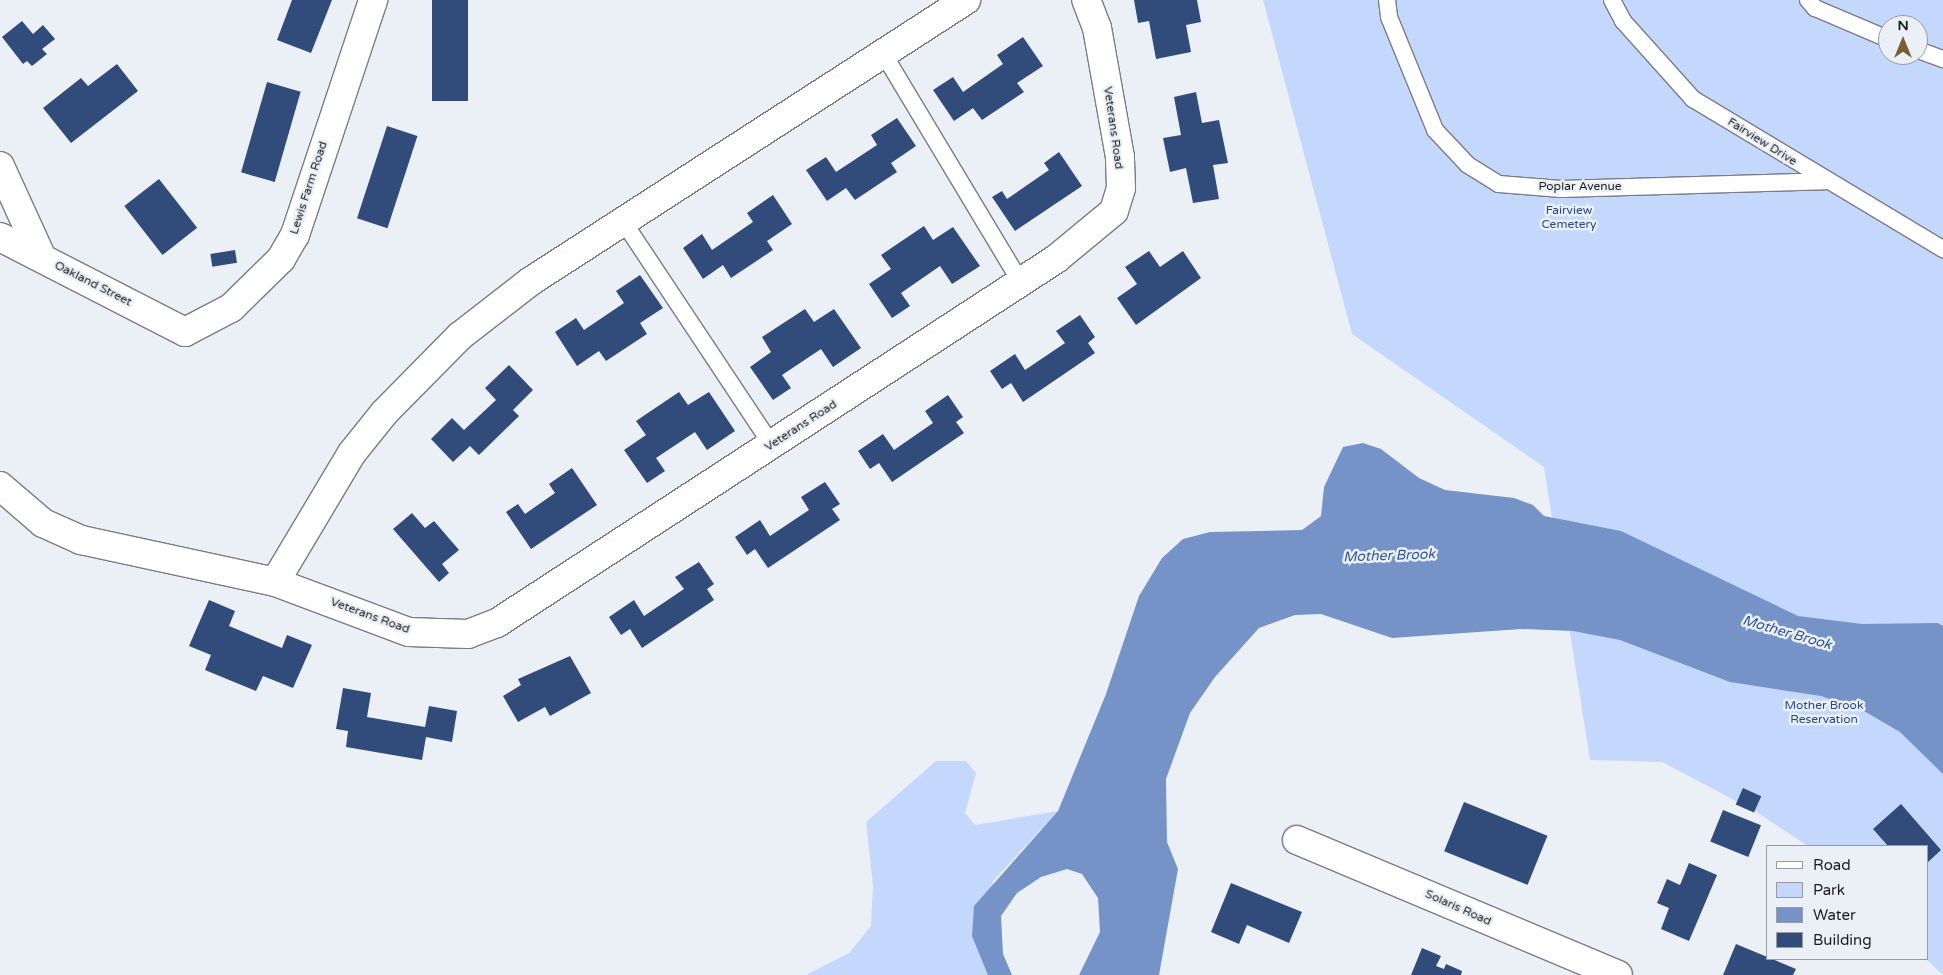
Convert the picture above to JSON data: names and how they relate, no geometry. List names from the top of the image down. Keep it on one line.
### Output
{"streets":{"street":["Veterans Road","Lewis Farm Road","Oakland Street","Solaris Road"],"lane":["Fairview Drive","Poplar Avenue"]},"crossings":[["Fairview Drive","Poplar Avenue"],["Lewis Farm Road","Oakland Street"]],"water":["Mother Brook"],"parks":["Fairview Cemetery","Mother Brook Reservation"],"legend":["Road","Park","Water","Building"],"north":"top"}
